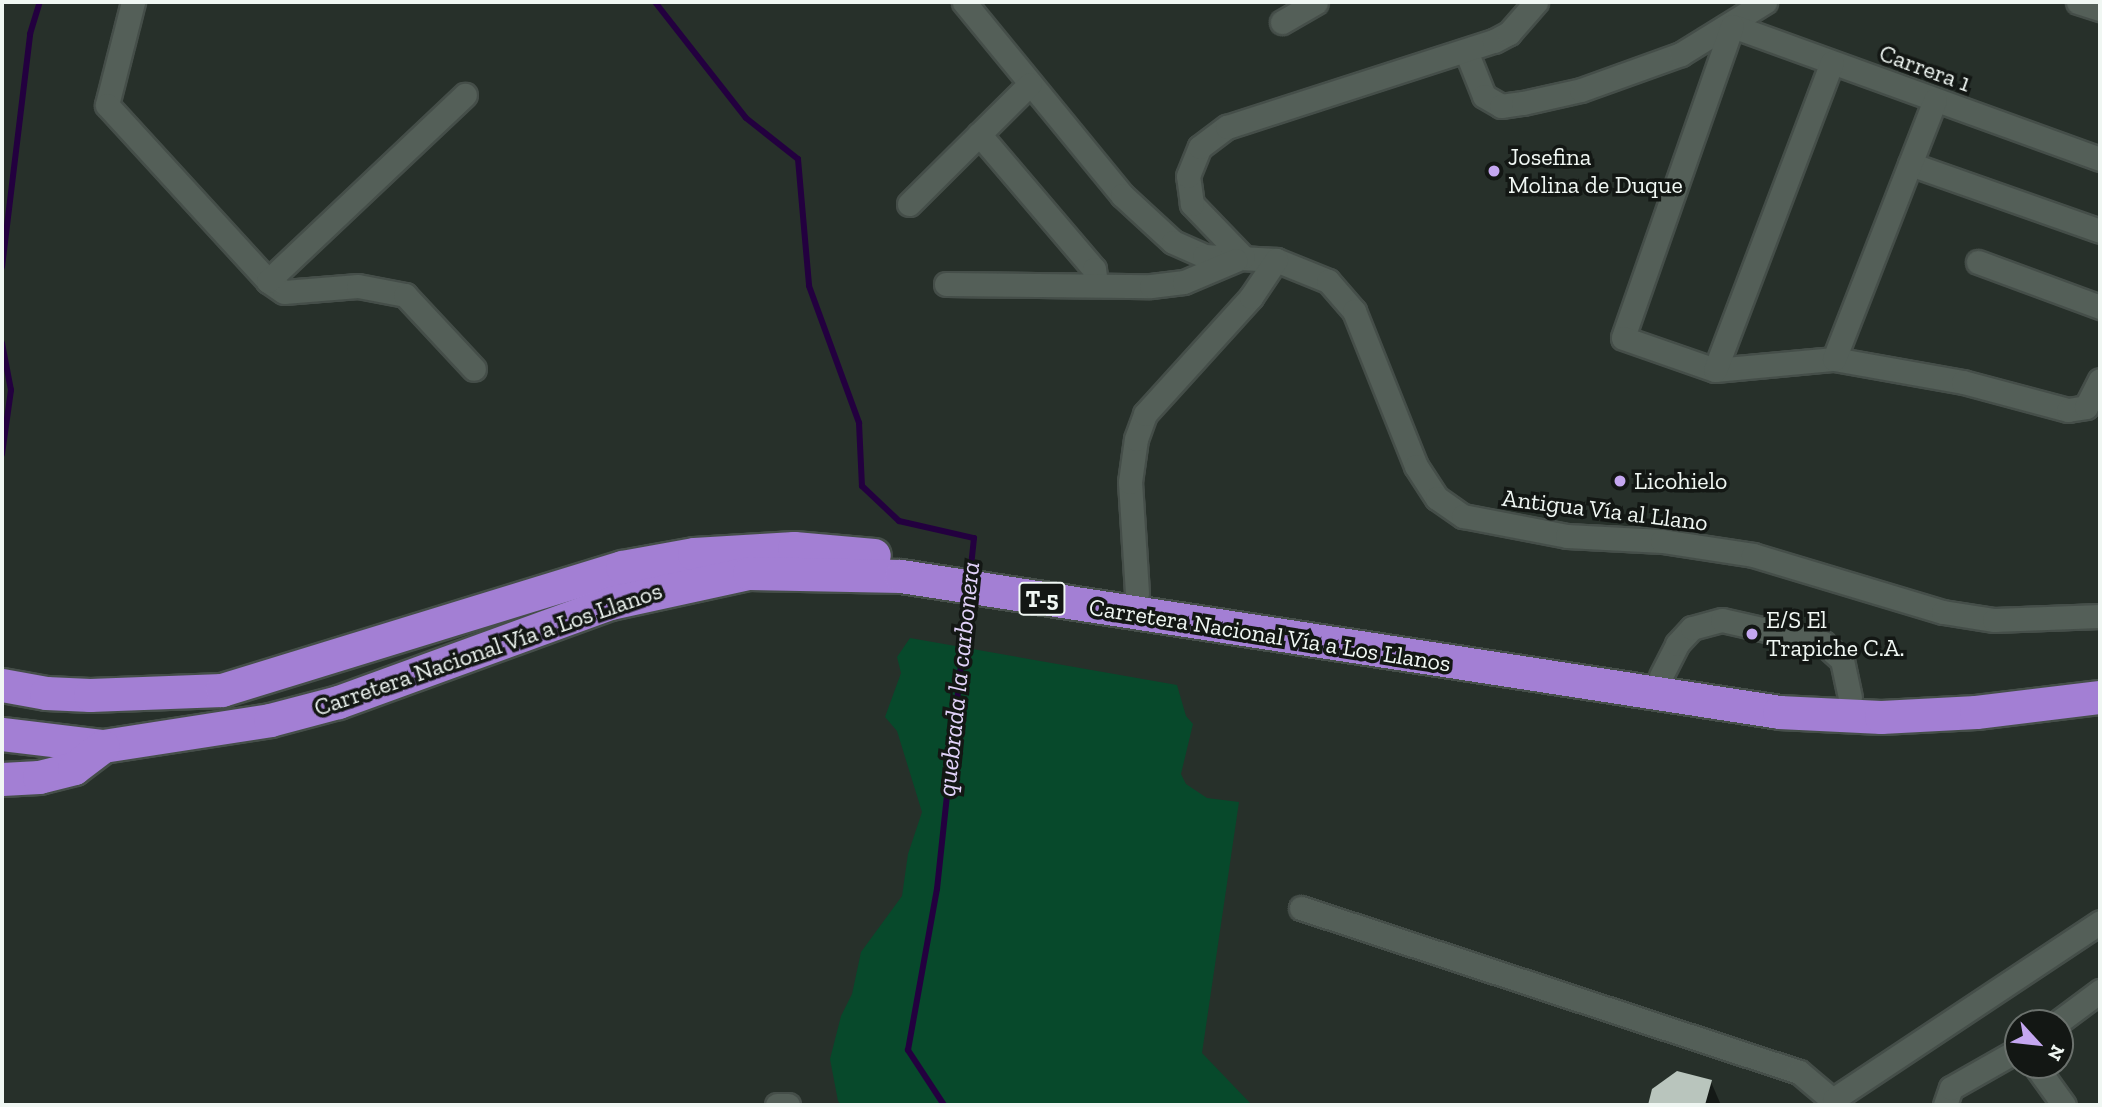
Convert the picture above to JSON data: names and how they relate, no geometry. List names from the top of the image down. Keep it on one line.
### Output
{"streets":{"highway":["T-5","Carretera Nacional Vía a Los Llanos"],"street":["Carrera 1","Antigua Vía al Llano"]},"water":["quebrada la carbonera"],"places":["Josefina Molina de Duque","Licohielo","E/S El Trapiche C.A."],"north":"bottom right"}
